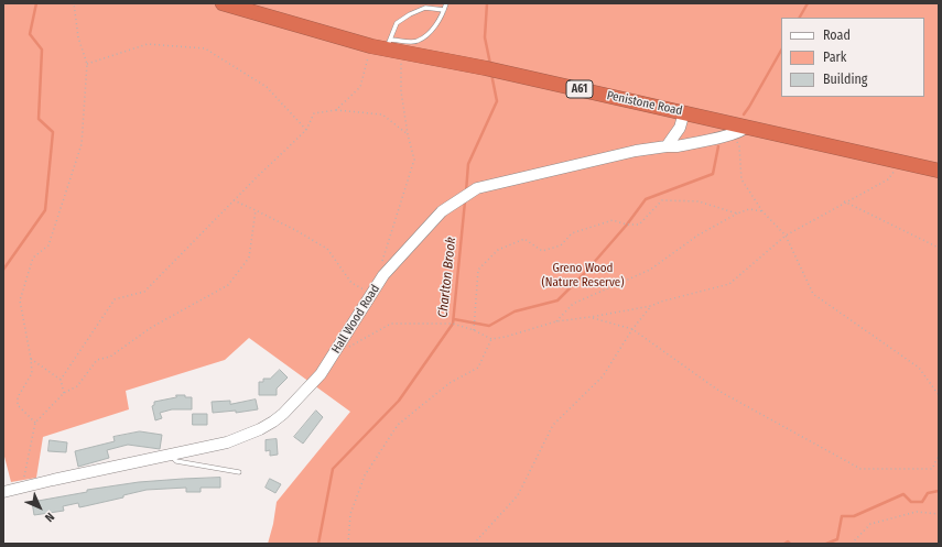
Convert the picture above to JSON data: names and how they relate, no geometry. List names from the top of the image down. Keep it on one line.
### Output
{"streets":{"highway":["A61","Penistone Road"],"main road":["Hall Wood Road"]},"crossings":[["Penistone Road","Hall Wood Road"]],"water":["Charlton Brook"],"parks":["Greno Wood (Nature Reserve)"],"legend":["Road","Park","Building"],"north":"bottom right"}
